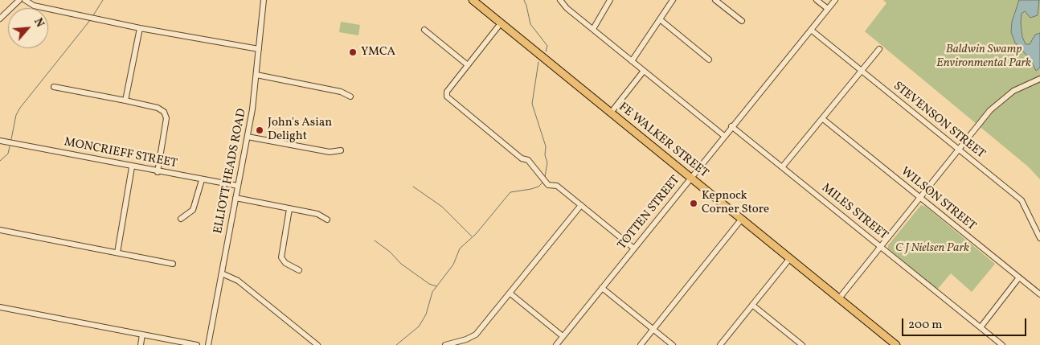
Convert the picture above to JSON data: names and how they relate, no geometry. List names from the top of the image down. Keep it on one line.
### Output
{"streets":{"main road":["FE WALKER STREET"],"street":["STEVENSON STREET","MONCRIEFF STREET","ELLIOTT HEADS ROAD","WILSON STREET","MILES STREET","TOTTEN STREET"]},"crossings":[["STEVENSON STREET","TOTTEN STREET"],["FE WALKER STREET","TOTTEN STREET"],["MONCRIEFF STREET","ELLIOTT HEADS ROAD"],["MILES STREET","TOTTEN STREET"]],"parks":["Baldwin Swamp Environmental Park","C J Nielsen Park"],"places":["YMCA","John's Asian Delight","Kepnock Corner Store"],"scale_bar":"200 m","north":"top right"}
